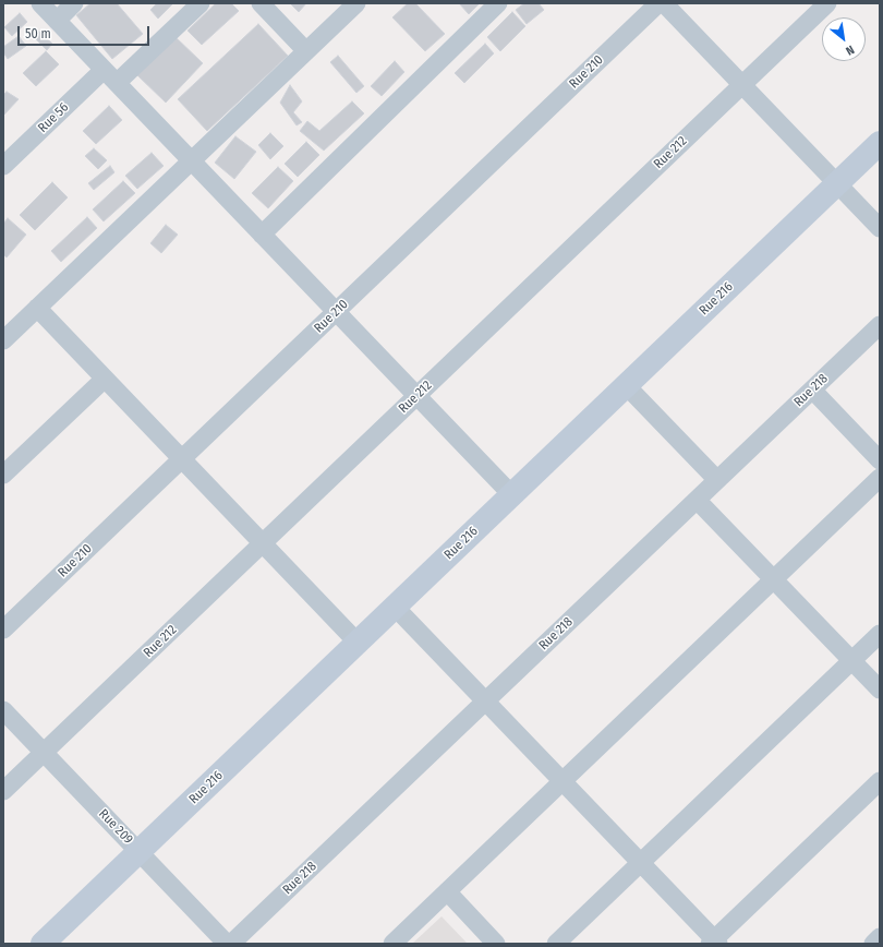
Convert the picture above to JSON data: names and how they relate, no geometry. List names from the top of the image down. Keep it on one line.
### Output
{"streets":{"street":["Rue 210","Rue 56","Rue 212","Rue 216","Rue 218","Rue 209"]},"crossings":[["Rue 212","Rue 209"],["Rue 216","Rue 209"]],"scale_bar":"50 m","north":"bottom right"}
